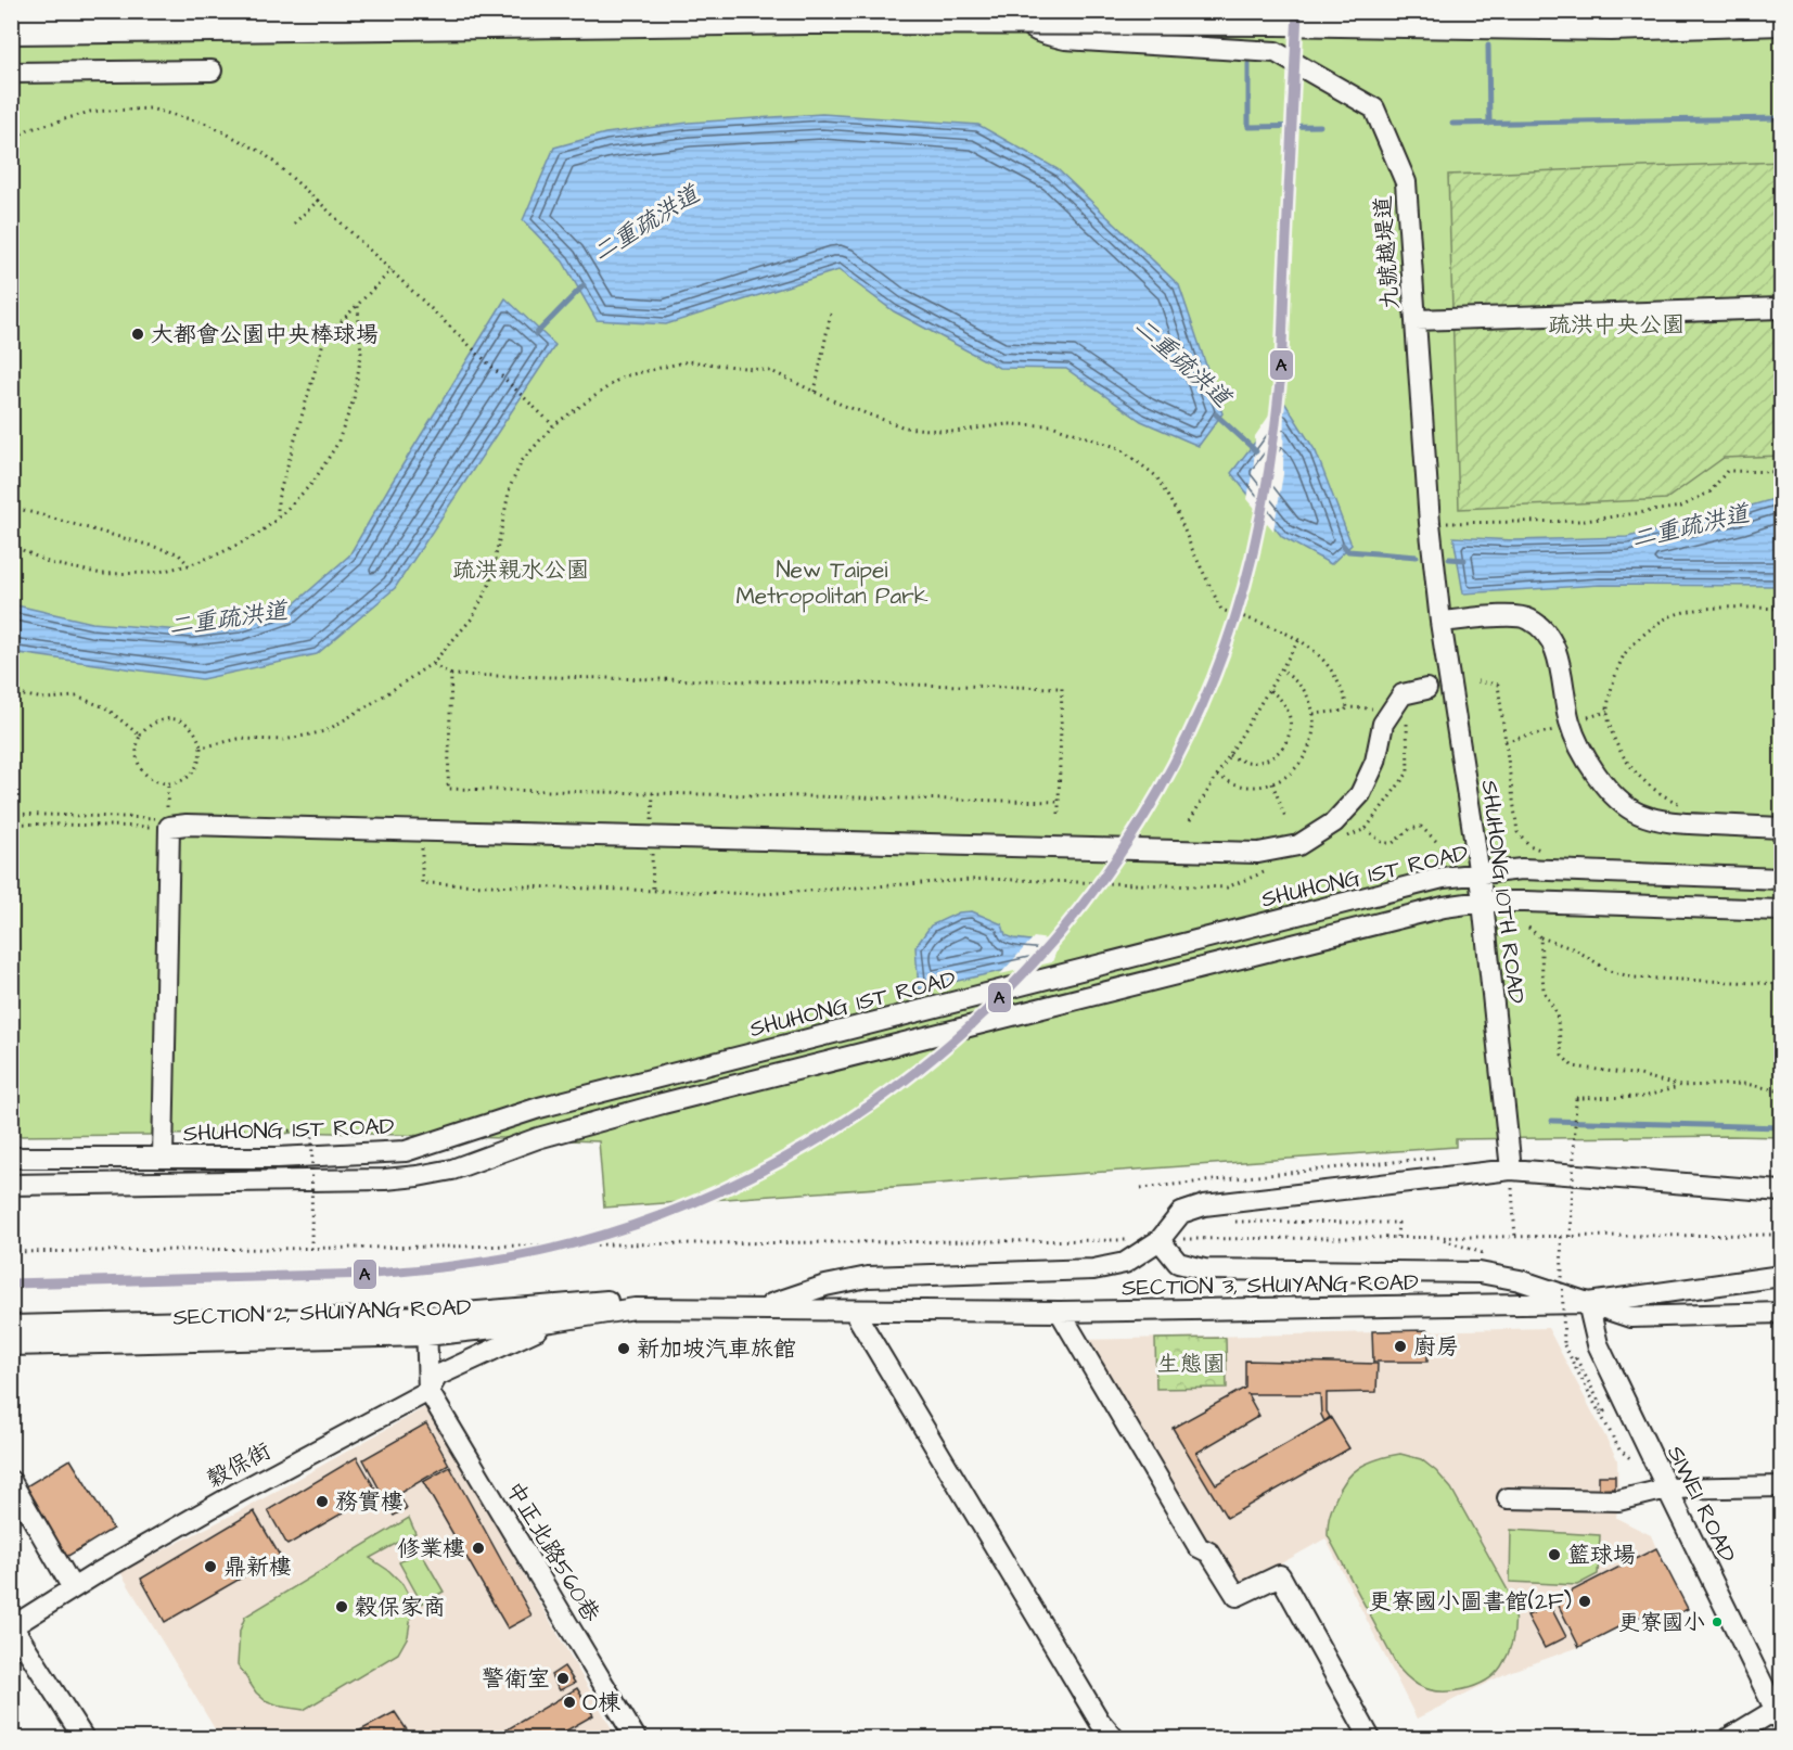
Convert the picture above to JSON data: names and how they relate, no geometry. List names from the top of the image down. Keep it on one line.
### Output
{"streets":{"street":["九號越堤道","SHUHONG 1ST ROAD","SHUHONG 10TH ROAD","SECTION 3, SHUIYANG ROAD","SECTION 2, SHUIYANG ROAD","穀保街","SIWEI ROAD","中正北路560巷"]},"crossings":[["九號越堤道","SHUHONG 10TH ROAD"],["SHUHONG 1ST ROAD","SHUHONG 10TH ROAD"],["SECTION 3, SHUIYANG ROAD","SECTION 2, SHUIYANG ROAD"],["SECTION 3, SHUIYANG ROAD","SIWEI ROAD"],["SECTION 2, SHUIYANG ROAD","穀保街"],["穀保街","中正北路560巷"]],"water":["二重疏洪道"],"parks":["疏洪中央公園","疏洪親水公園","New Taipei Metropolitan Park","生態園"],"places":["大都會公園中央棒球場","廚房","新加坡汽車旅館","務實樓","修業樓","籃球場","鼎新樓","更寮國小圖書館(2F)","穀保家商","更寮國小","警衛室","O棟"],"lines":["transit line A"]}
